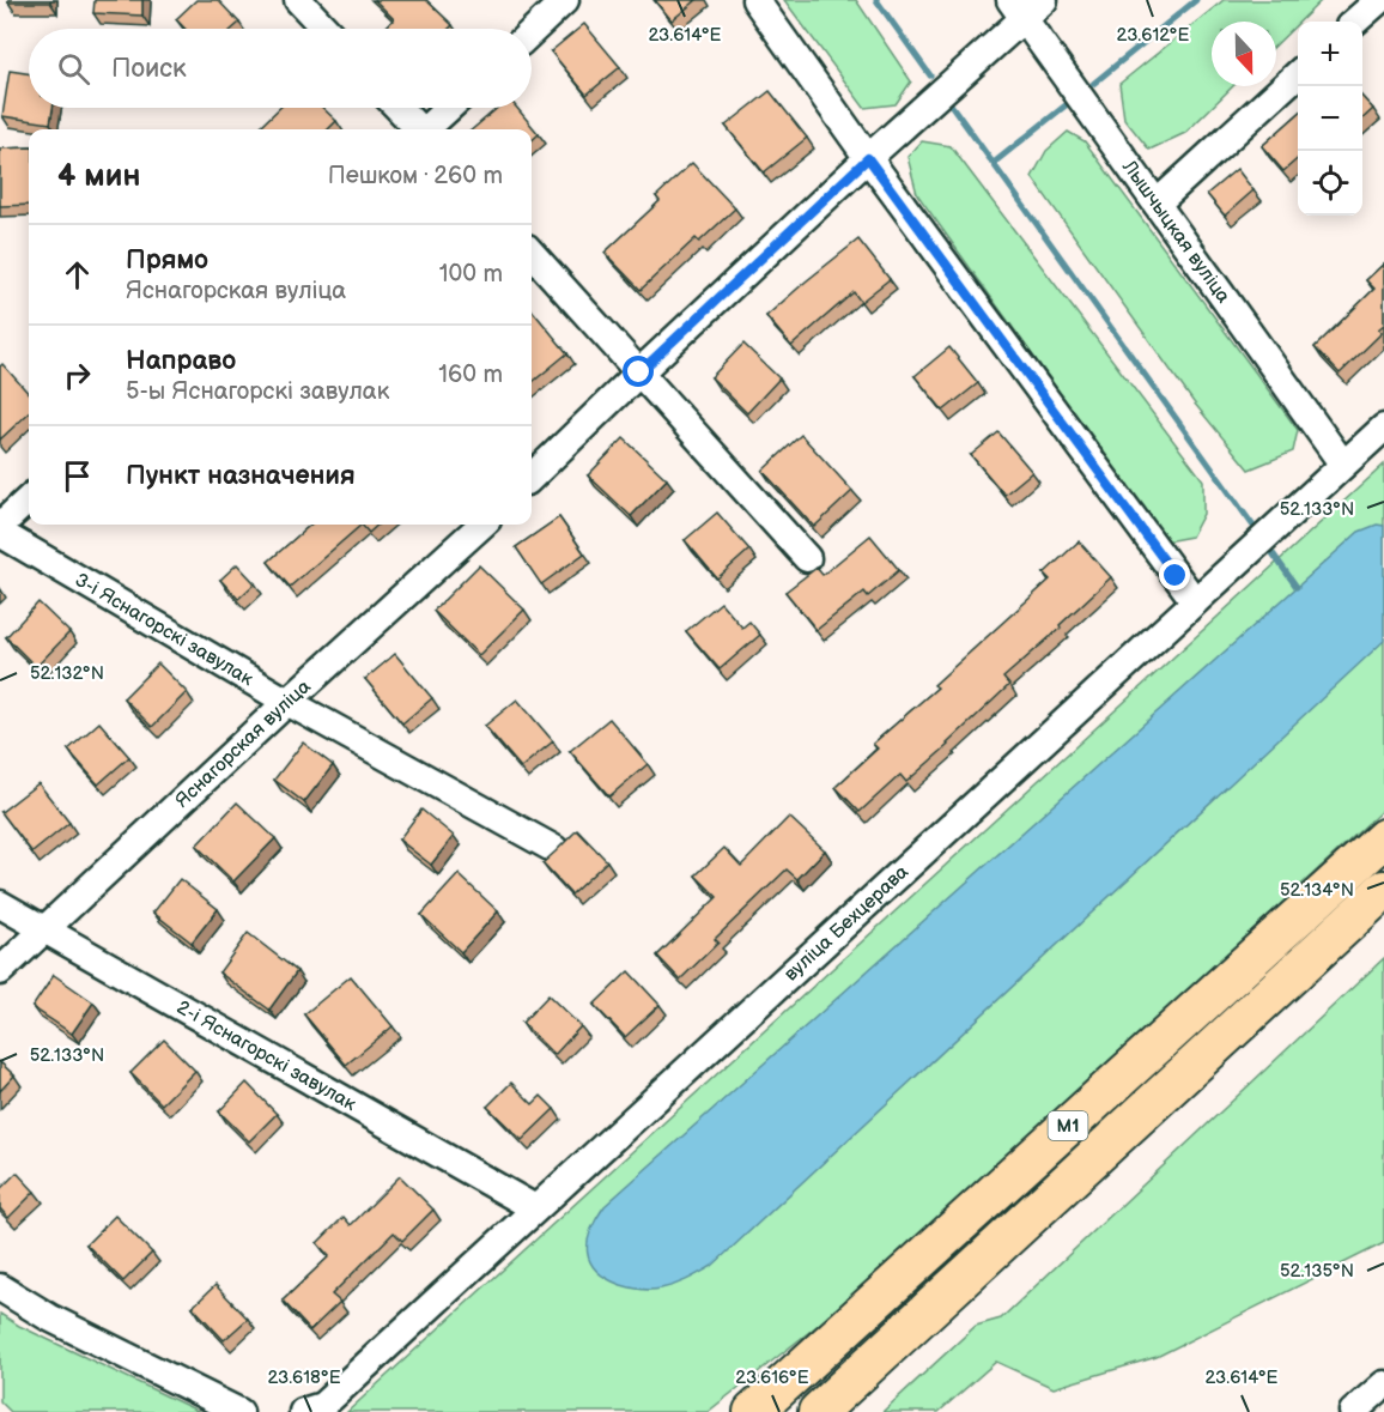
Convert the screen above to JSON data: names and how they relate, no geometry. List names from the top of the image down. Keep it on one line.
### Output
{"streets":{"highway":["М1"],"street":["Лышчыцкая вуліца","3-і Яснагорскі завулак","Яснагорская вуліца","вуліца Бехцерава","2-і Яснагорскі завулак"]},"crossings":[["Лышчыцкая вуліца","вуліца Бехцерава"],["3-і Яснагорскі завулак","Яснагорская вуліца"],["Яснагорская вуліца","2-і Яснагорскі завулак"],["вуліца Бехцерава","2-і Яснагорскі завулак"]],"north":"bottom","page":{"map_buttons":["+","−"],"search":"Поиск","heading":["4 мин","Пешком · 260 m"],"list":[["Прямо","Яснагорская вуліца","100 m"],["Направо","5-ы Яснагорскі завулак","160 m"],"Пункт назначения"]},"coordinates":["23.614°E","23.612°E","52.133°N","52.132°N","52.134°N","52.135°N","23.618°E","23.616°E"]}
